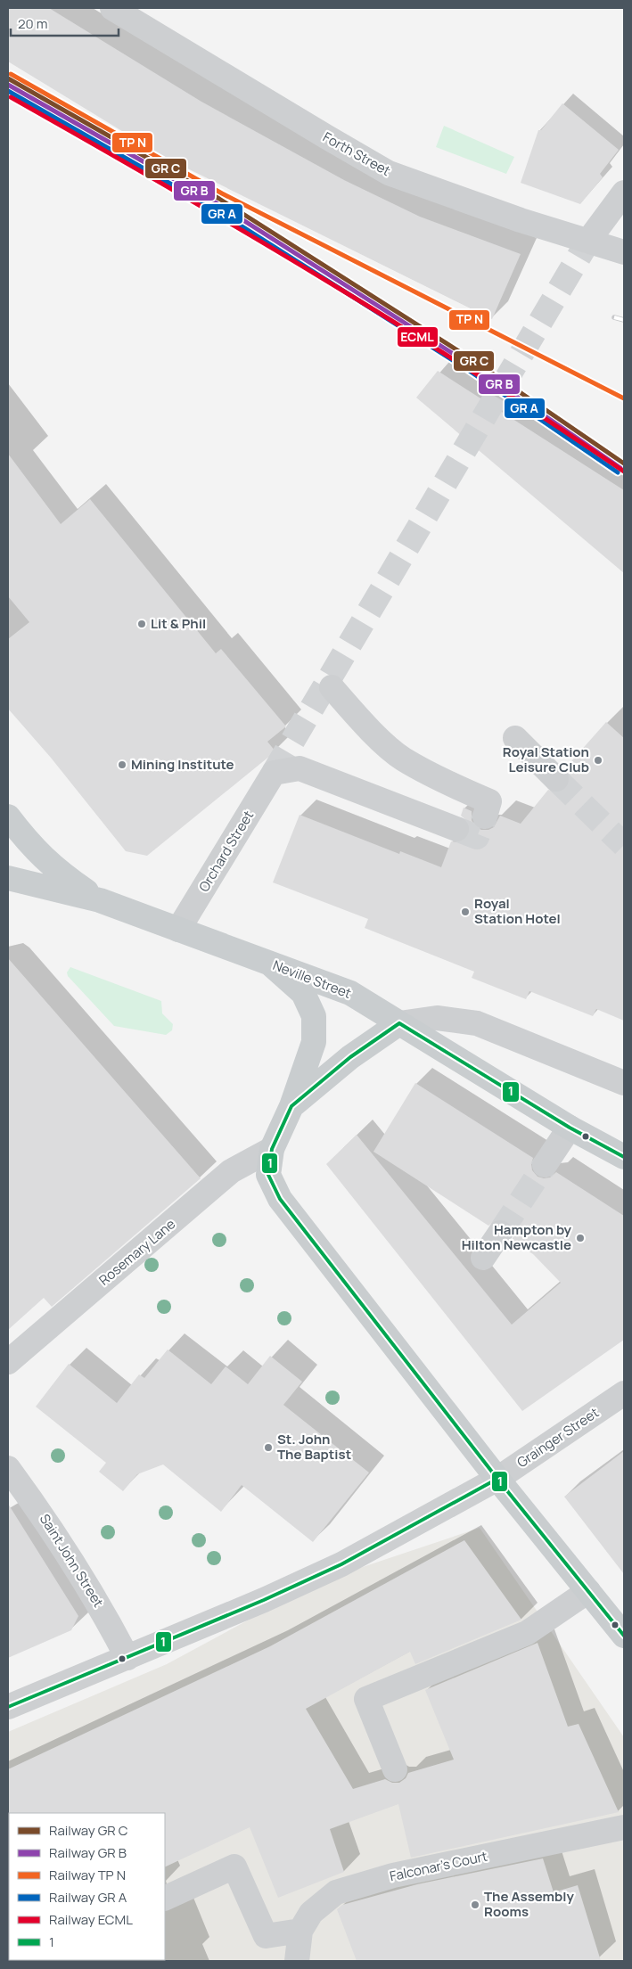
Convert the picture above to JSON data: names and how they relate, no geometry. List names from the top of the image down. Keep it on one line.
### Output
{"streets":{"main road":["Neville Street"],"street":["Forth Street","Orchard Street","Rosemary Lane","Grainger Street","Saint John Street","Falconar's Court"]},"crossings":[["Orchard Street","Neville Street"],["Grainger Street","Saint John Street"]],"places":["Lit & Phil","Royal Station Leisure Club","Mining Institute","Royal Station Hotel","Hampton by Hilton Newcastle","St. John The Baptist","The Assembly Rooms"],"lines":["rail line ECML","transit line 1"],"legend":["Railway GR C","Railway GR B","Railway TP N","Railway GR A","Railway ECML","1"],"scale_bar":"20 m"}
